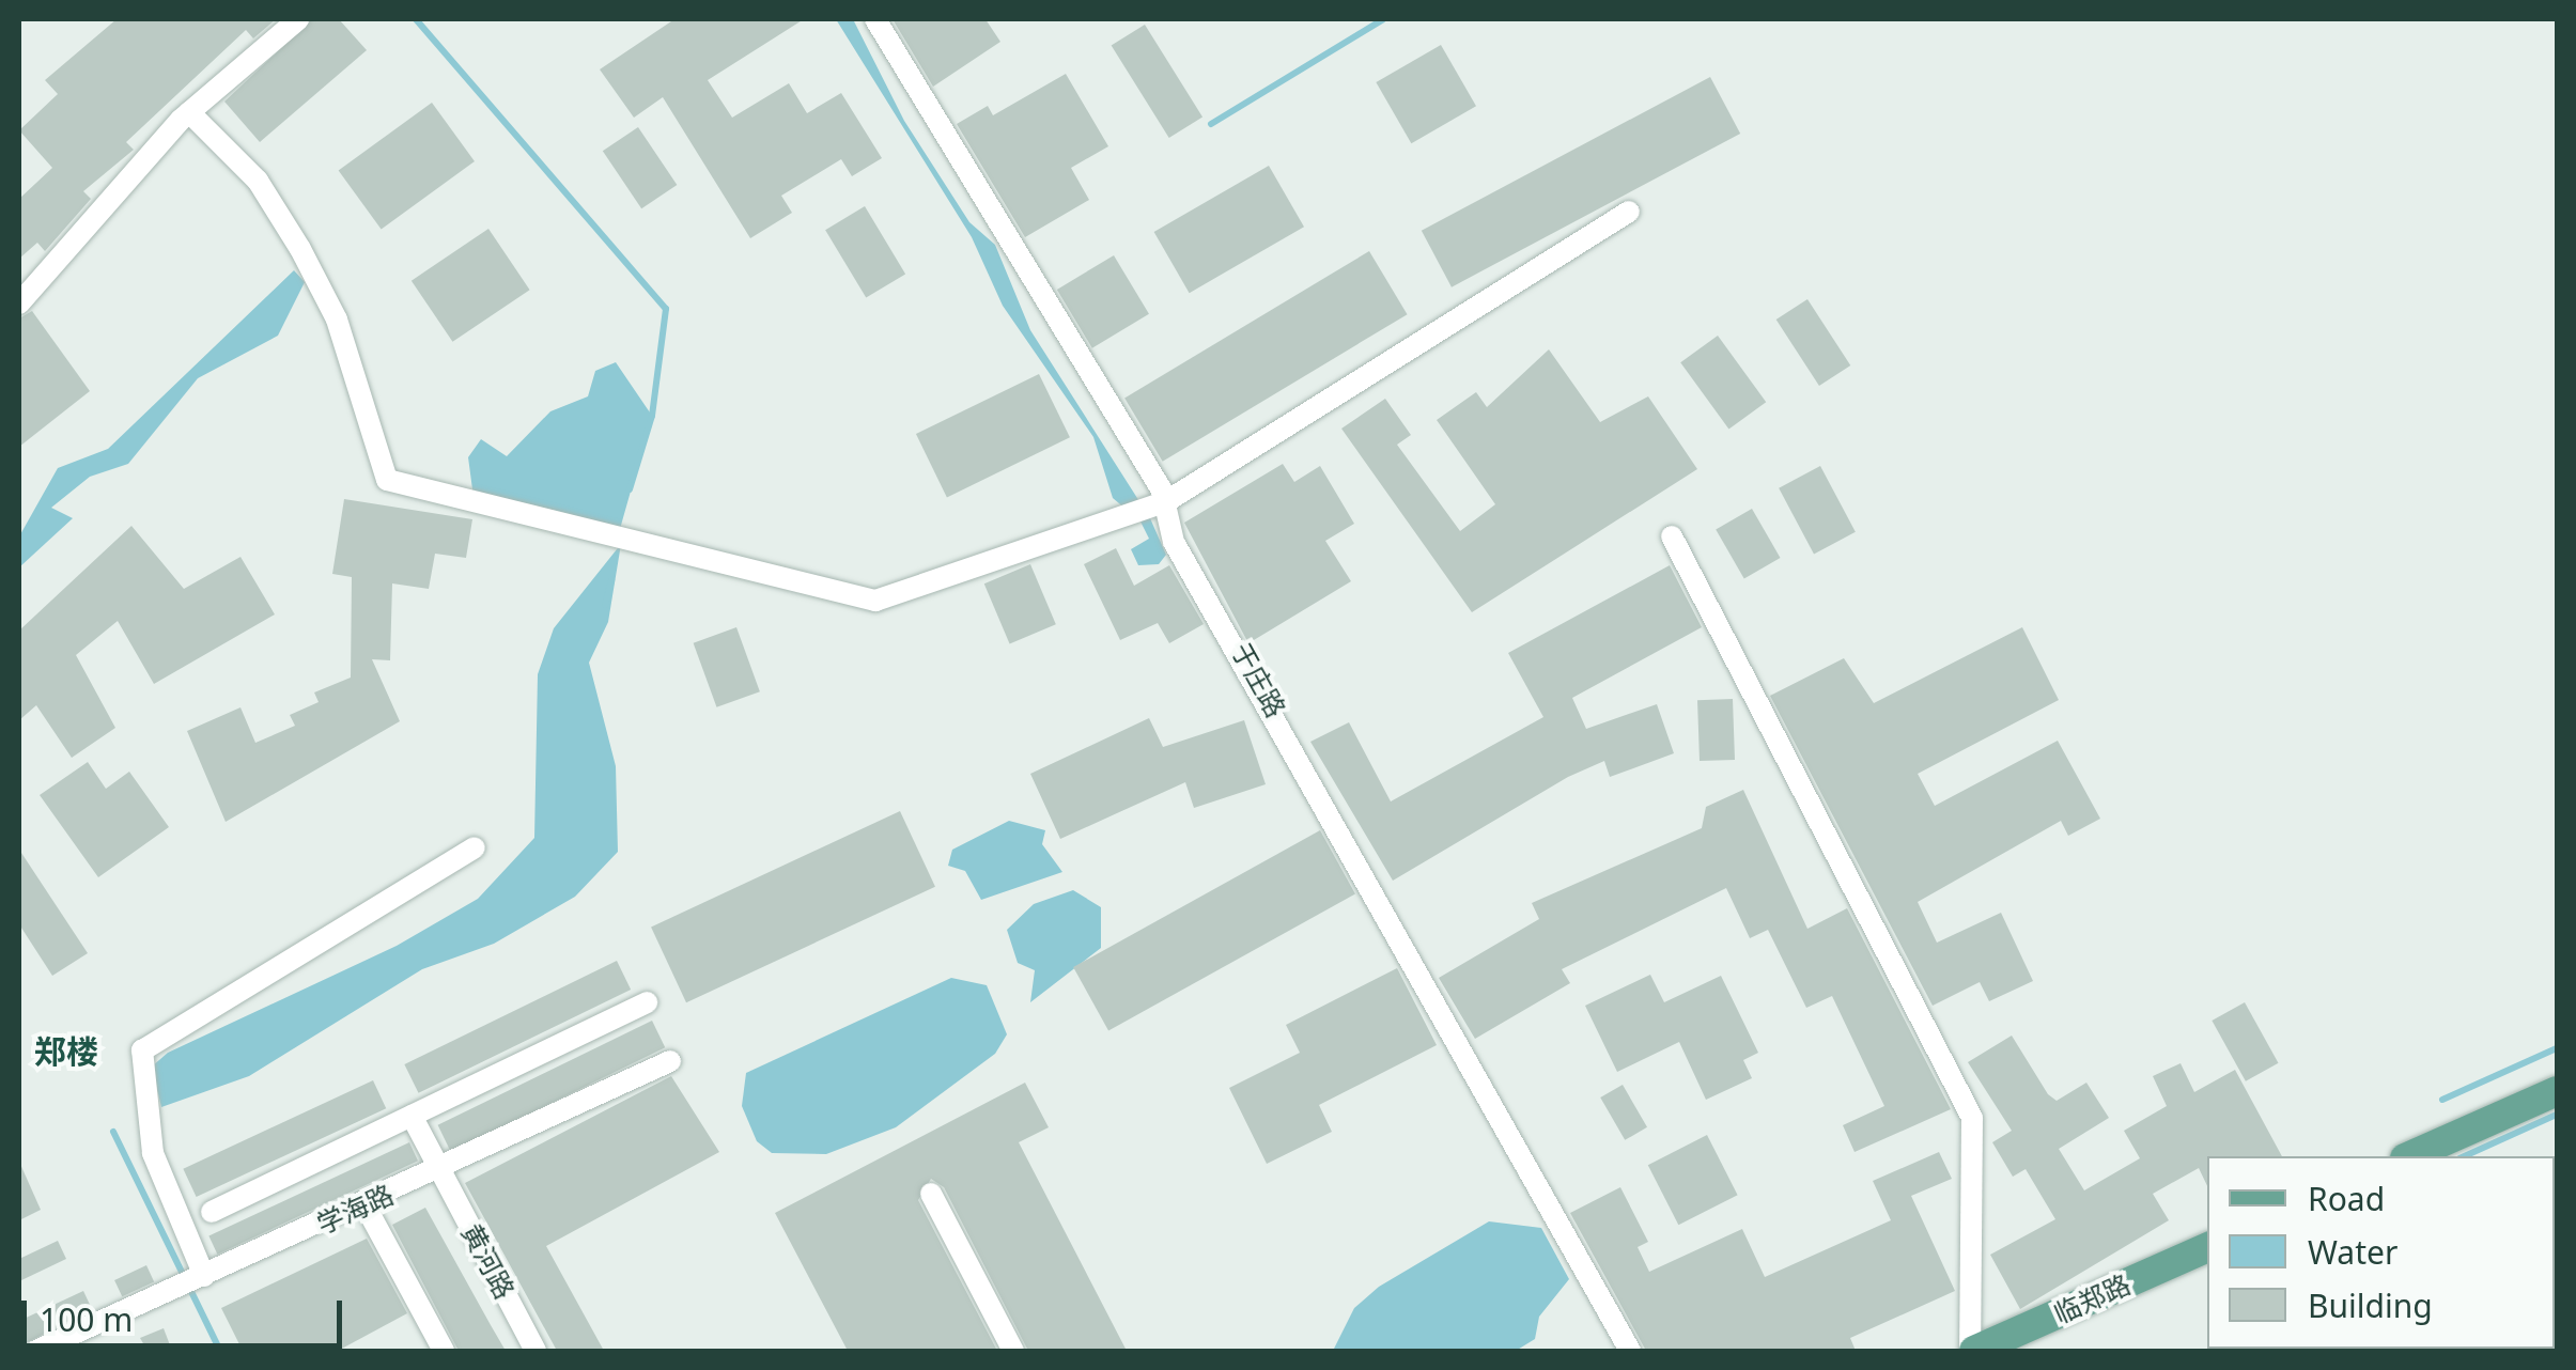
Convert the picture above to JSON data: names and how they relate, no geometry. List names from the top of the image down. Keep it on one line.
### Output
{"streets":{"main road":["临郑路"],"street":["于庄路","学海路","黄河路"]},"crossings":[["学海路","黄河路"]],"districts":["郑楼"],"legend":["Road","Water","Building"],"scale_bar":"100 m"}
